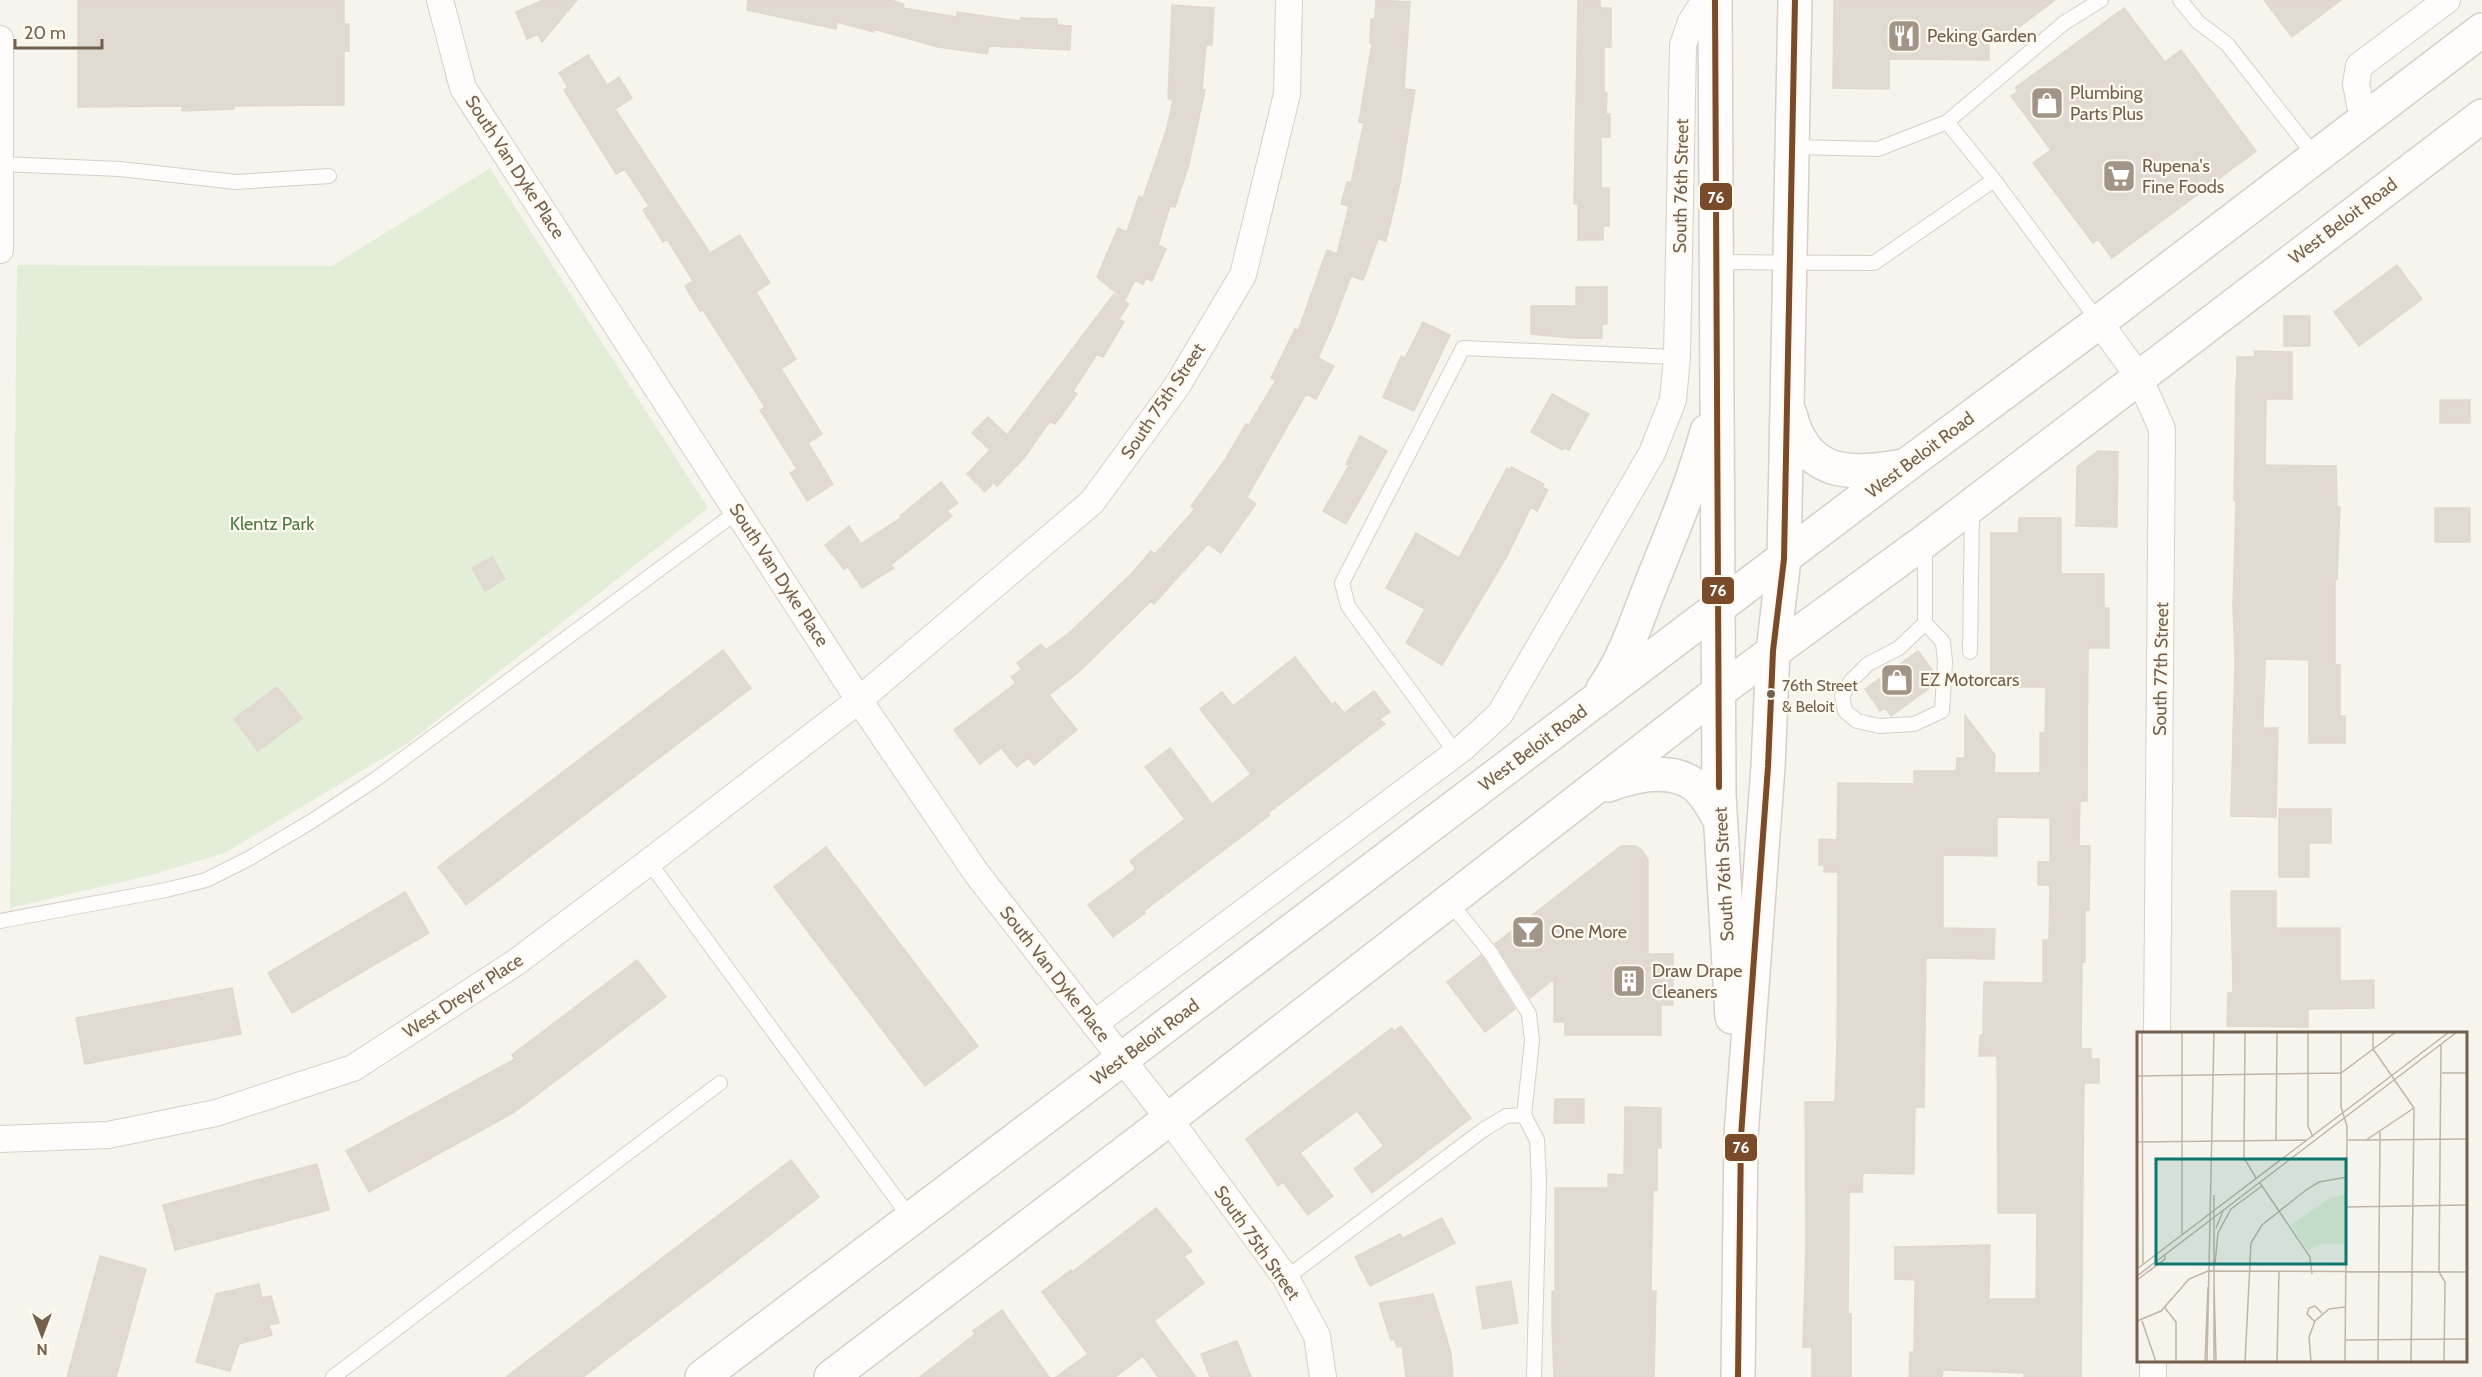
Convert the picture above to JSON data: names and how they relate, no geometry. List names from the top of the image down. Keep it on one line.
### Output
{"streets":{"main road":["South 76th Street","West Beloit Road"],"street":["South Van Dyke Place","South 75th Street","South 77th Street","West Dreyer Place"]},"crossings":[["South Van Dyke Place","West Beloit Road"],["South Van Dyke Place","South 75th Street"],["South Van Dyke Place","West Dreyer Place"],["South 76th Street","West Beloit Road"],["West Beloit Road","South 75th Street"],["West Beloit Road","South 77th Street"],["South 75th Street","West Dreyer Place"]],"parks":["Klentz Park"],"places":{"restaurant":["Peking Garden"],"shop":["Plumbing Parts Plus","EZ Motorcars"],"supermarket":["Rupena's Fine Foods"],"other":["76th Street & Beloit"],"bar":["One More"],"building":["Draw Drape Cleaners"]},"lines":["transit line 76"],"scale_bar":"20 m","north":"bottom"}
